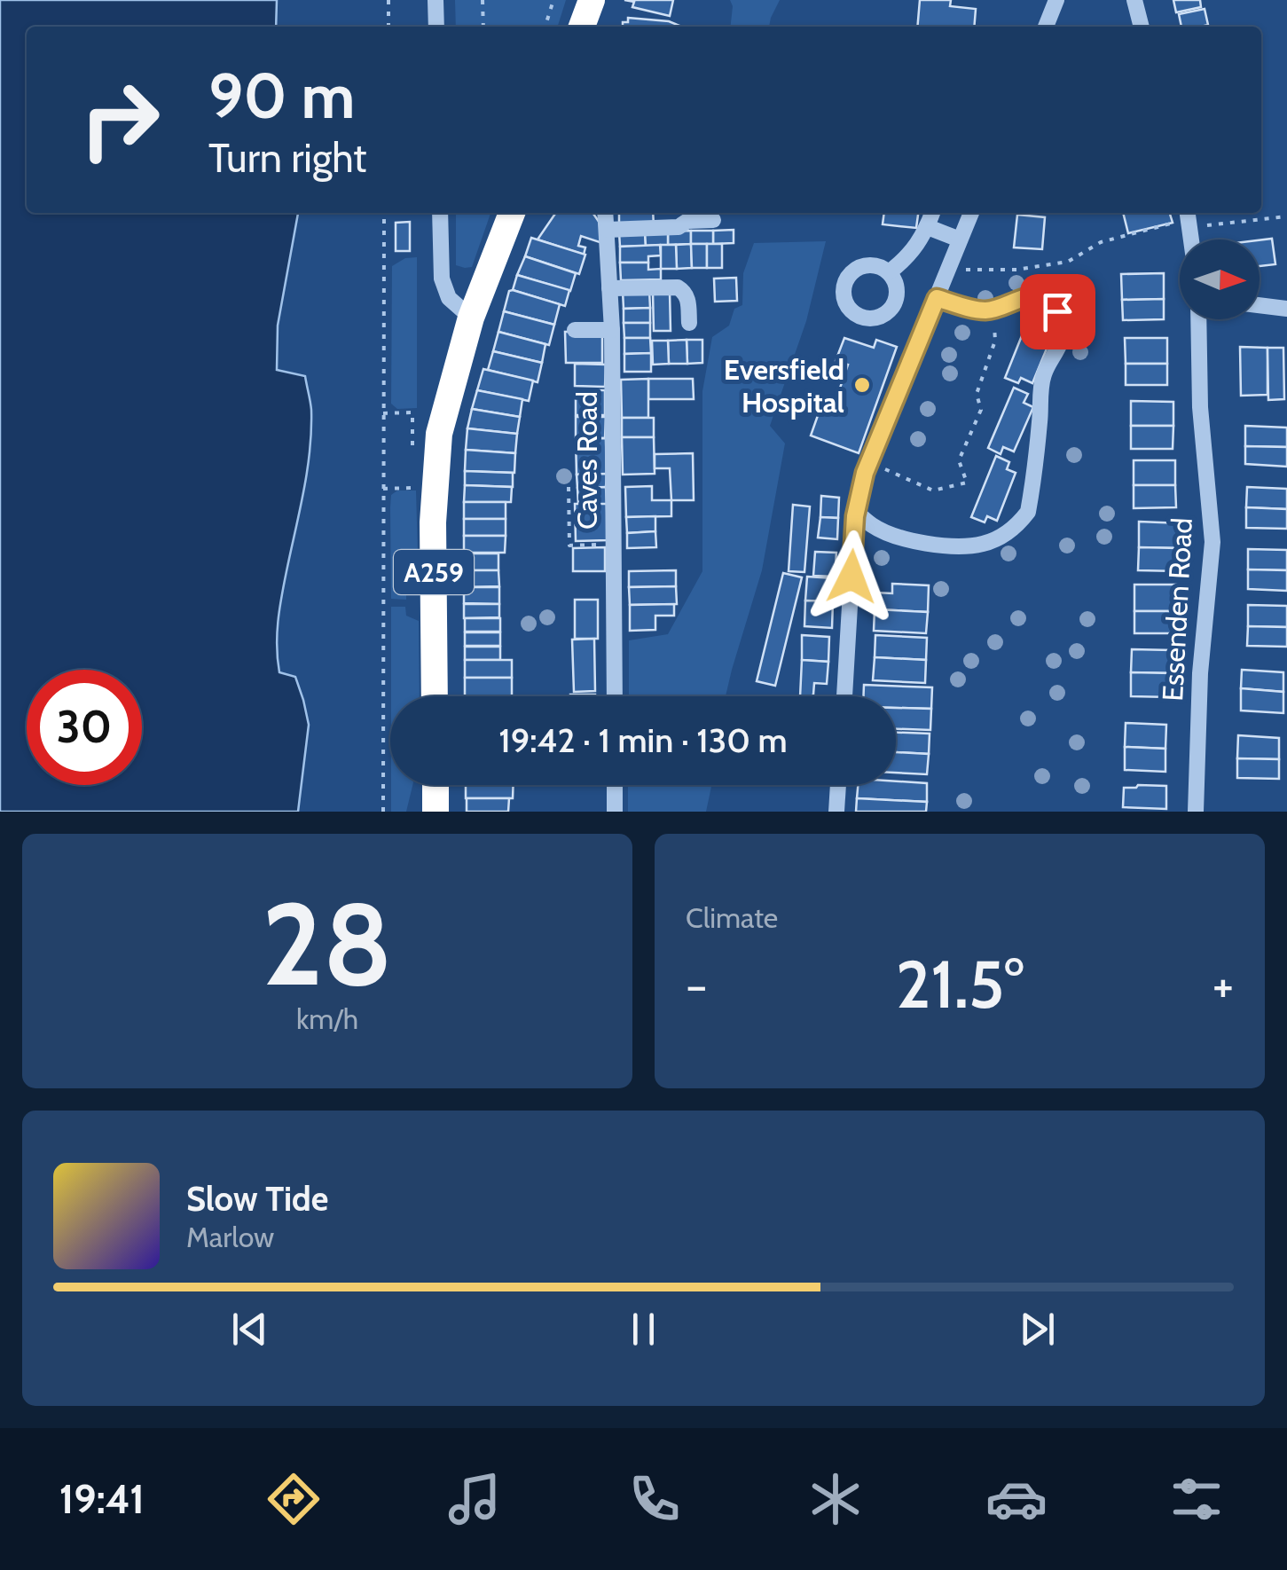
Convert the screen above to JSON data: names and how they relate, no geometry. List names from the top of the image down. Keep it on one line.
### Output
{"streets":{"highway":["A259"],"street":["Caves Road","Essenden Road"]},"places":["Eversfield Hospital"],"north":"right","page":{"turn":["90 m","Turn right"],"limit":"30","trip":"19:42 · 1 min · 130 m","tile":[["28","km/h"],"Climate"],"heat":["−","21.5°","+"],"song":["Slow Tide","Marlow"],"tabs":"19:41"}}
